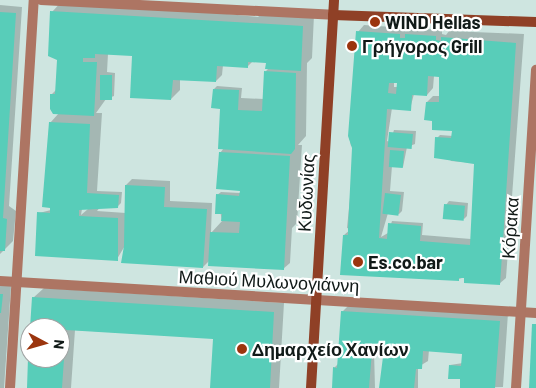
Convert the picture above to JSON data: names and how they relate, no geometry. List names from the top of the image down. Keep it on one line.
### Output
{"streets":{"main road":["Κυδωνίας"],"street":["Κόρακα","Μαθιού Μυλωνογιάννη"]},"crossings":[["Κυδωνίας","Μαθιού Μυλωνογιάννη"],["Κόρακα","Μαθιού Μυλωνογιάννη"]],"places":["WIND Hellas","Γρήγορος Grill","Es.co.bar","Δημαρχείο Χανίων"],"north":"right"}
